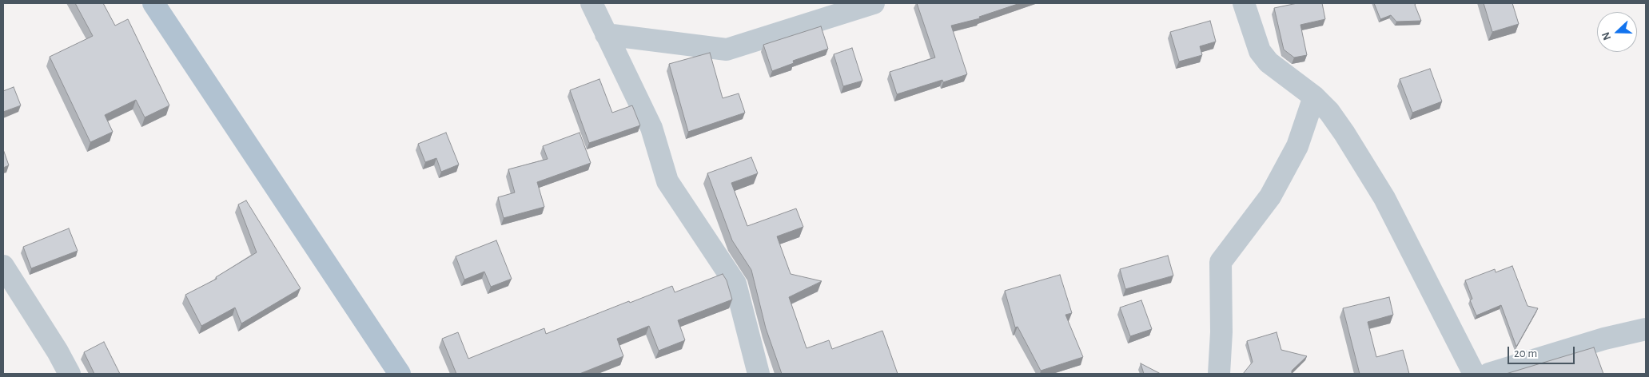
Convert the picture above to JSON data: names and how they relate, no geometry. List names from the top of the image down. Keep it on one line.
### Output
{"scale_bar":"20 m","north":"left"}
